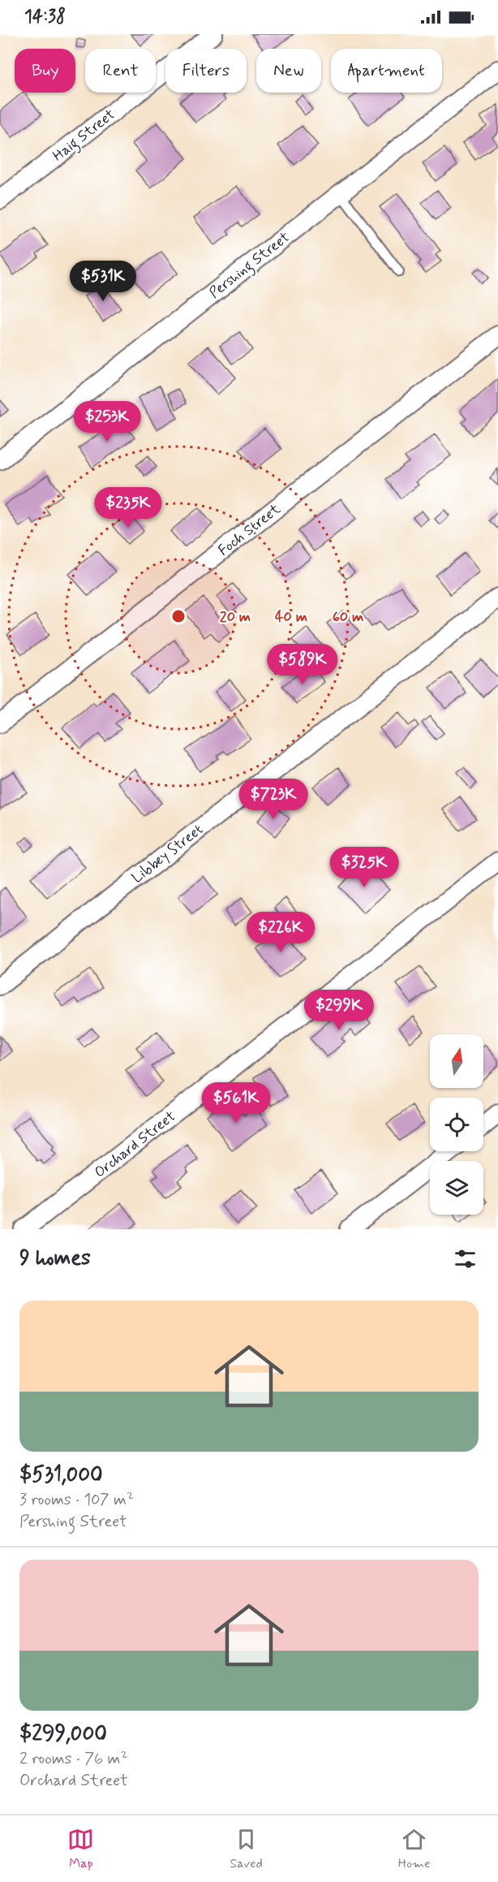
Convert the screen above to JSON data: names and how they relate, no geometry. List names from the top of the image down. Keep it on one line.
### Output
{"streets":{"street":["Haig Street","Pershing Street","Foch Street","Libbey Street","Orchard Street"]},"north":"top","page":{"status":"14:38","chip":["Buy","Rent","Filters","New","Apartment"],"price":["$531K","$253K","$235K","$589K","$723K","$325K","$226K","$299K","$561K"],"heading":"9 homes","list":[{"name":"$531,000","note":"3 rooms · 107 m² · Pershing Street"},{"name":"$299,000","note":"2 rooms · 76 m² · Orchard Street"}],"tabs":["Map","Saved","Home"]},"rings":["20 m","40 m","60 m"]}
